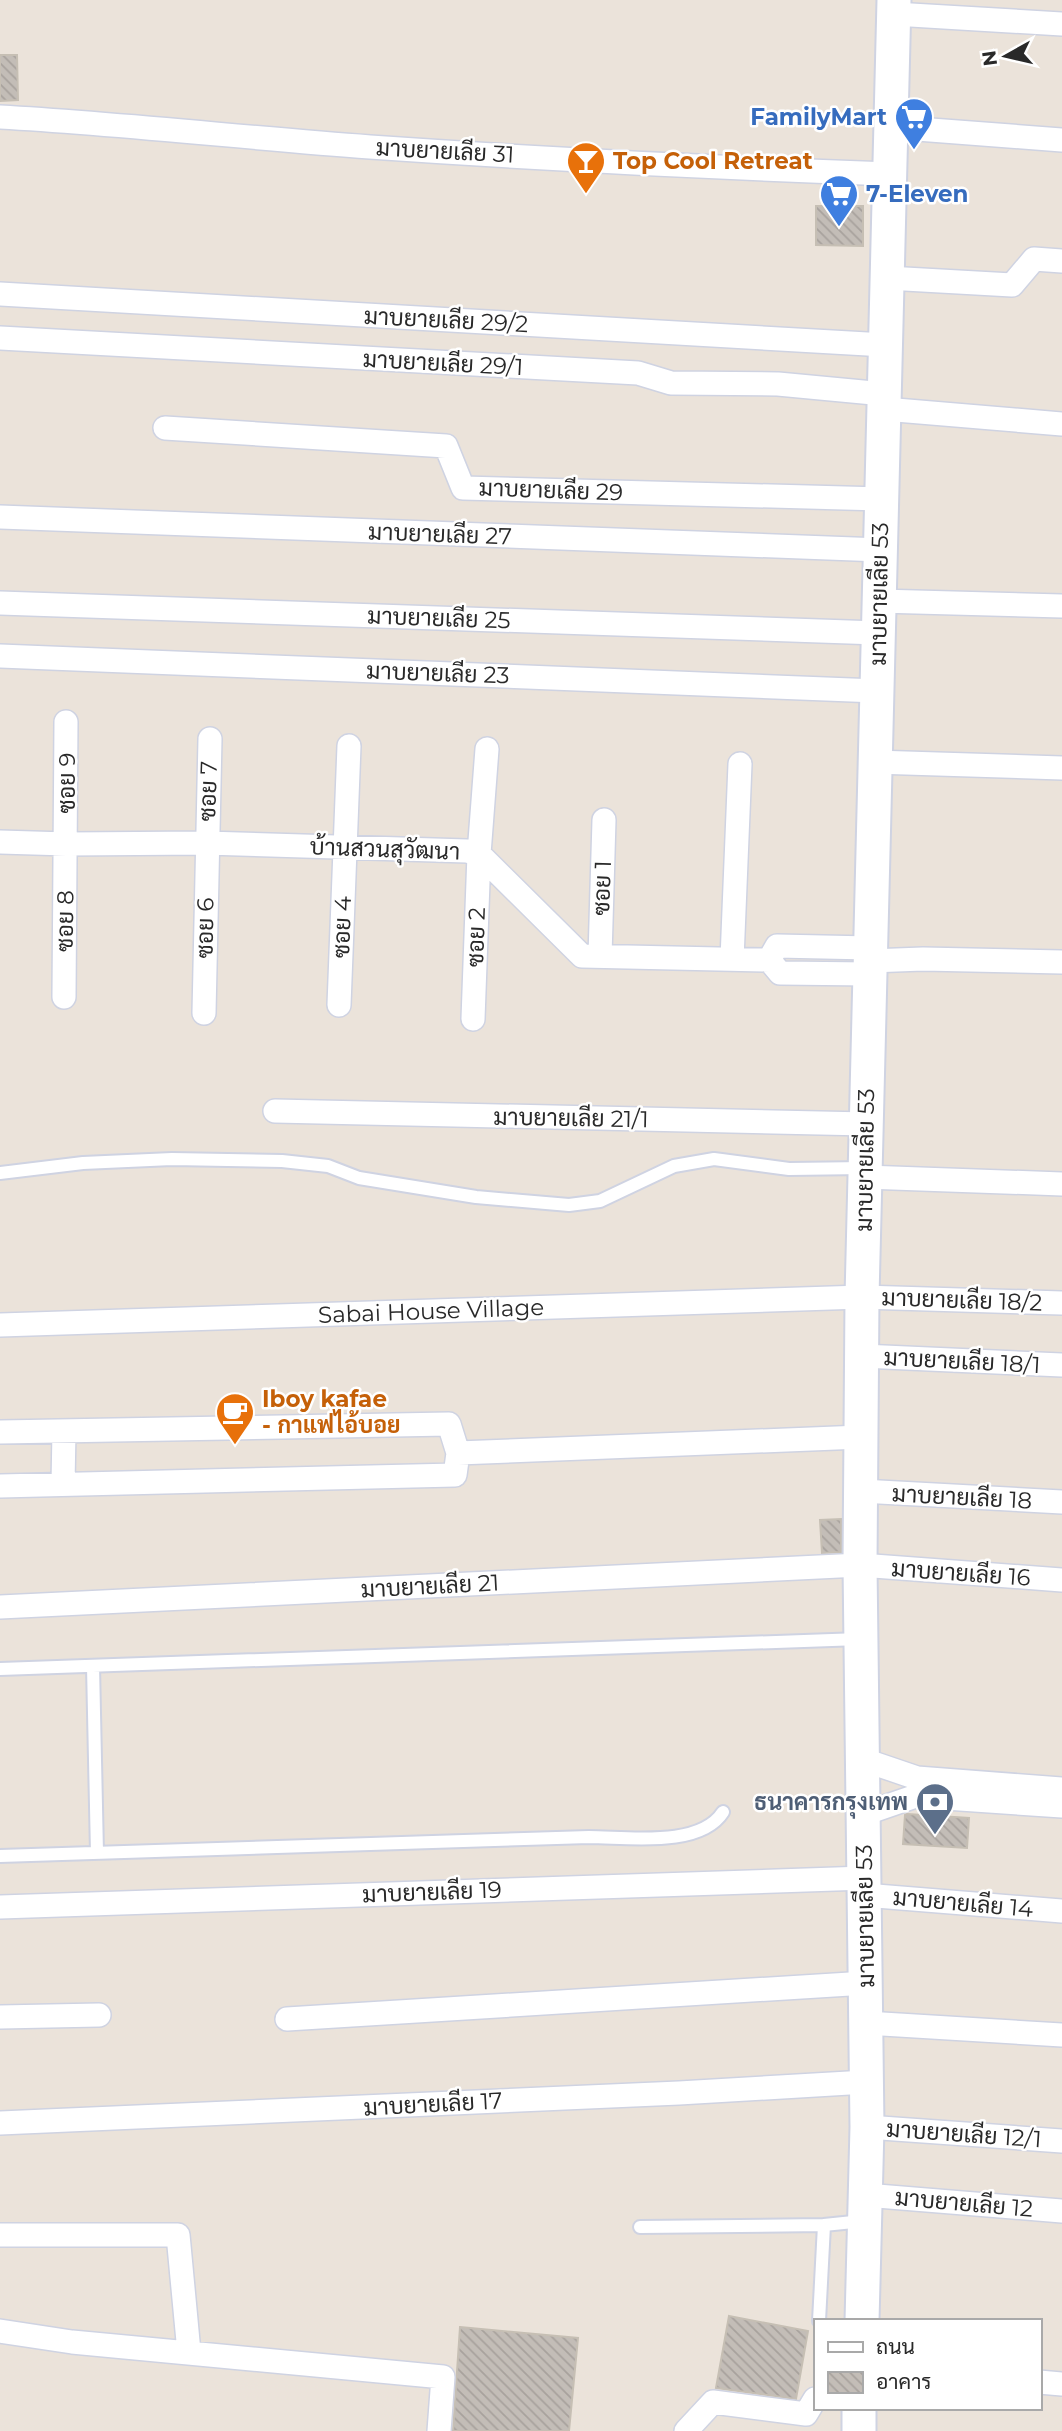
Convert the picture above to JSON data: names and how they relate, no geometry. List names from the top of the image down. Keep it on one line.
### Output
{"streets":{"street":["มาบยายเลีย 31","มาบยายเลีย 29/2","มาบยายเลีย 29/1","มาบยายเลีย 29","มาบยายเลีย 27","มาบยายเลีย 53","มาบยายเลีย 25","มาบยายเลีย 23","ซอย 9","ซอย 7","บ้านสวนสุวัฒนา","ซอย 1","ซอย 8","ซอย 4","ซอย 6","ซอย 2","มาบยายเลีย 21/1","มาบยายเลีย 18/2","Sabai House Village","มาบยายเลีย 18/1","มาบยายเลีย 18","มาบยายเลีย 16","มาบยายเลีย 21","มาบยายเลีย 19","มาบยายเลีย 14","มาบยายเลีย 17","มาบยายเลีย 12/1","มาบยายเลีย 12"]},"crossings":[["มาบยายเลีย 31","มาบยายเลีย 53"],["มาบยายเลีย 29/2","มาบยายเลีย 53"],["มาบยายเลีย 29/1","มาบยายเลีย 53"],["มาบยายเลีย 29","มาบยายเลีย 53"],["มาบยายเลีย 27","มาบยายเลีย 53"],["มาบยายเลีย 53","มาบยายเลีย 25"],["มาบยายเลีย 53","มาบยายเลีย 23"],["มาบยายเลีย 53","บ้านสวนสุวัฒนา"],["มาบยายเลีย 53","มาบยายเลีย 21/1"],["มาบยายเลีย 53","มาบยายเลีย 18/2"],["มาบยายเลีย 53","Sabai House Village"],["มาบยายเลีย 53","มาบยายเลีย 18/1"],["มาบยายเลีย 53","มาบยายเลีย 18"],["มาบยายเลีย 53","มาบยายเลีย 16"],["มาบยายเลีย 53","มาบยายเลีย 21"],["มาบยายเลีย 53","มาบยายเลีย 19"],["มาบยายเลีย 53","มาบยายเลีย 14"],["มาบยายเลีย 53","มาบยายเลีย 17"],["มาบยายเลีย 53","มาบยายเลีย 12/1"],["มาบยายเลีย 53","มาบยายเลีย 12"],["ซอย 9","บ้านสวนสุวัฒนา"],["ซอย 9","ซอย 8"],["ซอย 7","บ้านสวนสุวัฒนา"],["ซอย 7","ซอย 6"],["บ้านสวนสุวัฒนา","ซอย 1"],["บ้านสวนสุวัฒนา","ซอย 8"],["บ้านสวนสุวัฒนา","ซอย 4"],["บ้านสวนสุวัฒนา","ซอย 6"],["บ้านสวนสุวัฒนา","ซอย 2"],["มาบยายเลีย 18/2","Sabai House Village"],["มาบยายเลีย 16","มาบยายเลีย 21"],["มาบยายเลีย 19","มาบยายเลีย 14"]],"places":{"supermarket":["FamilyMart","7-Eleven"],"bar":["Top Cool Retreat"],"cafe":["Iboy kafae - กาแฟไอ้บอย"],"bank":["ธนาคารกรุงเทพ"]},"legend":["ถนน","อาคาร"],"north":"left"}
